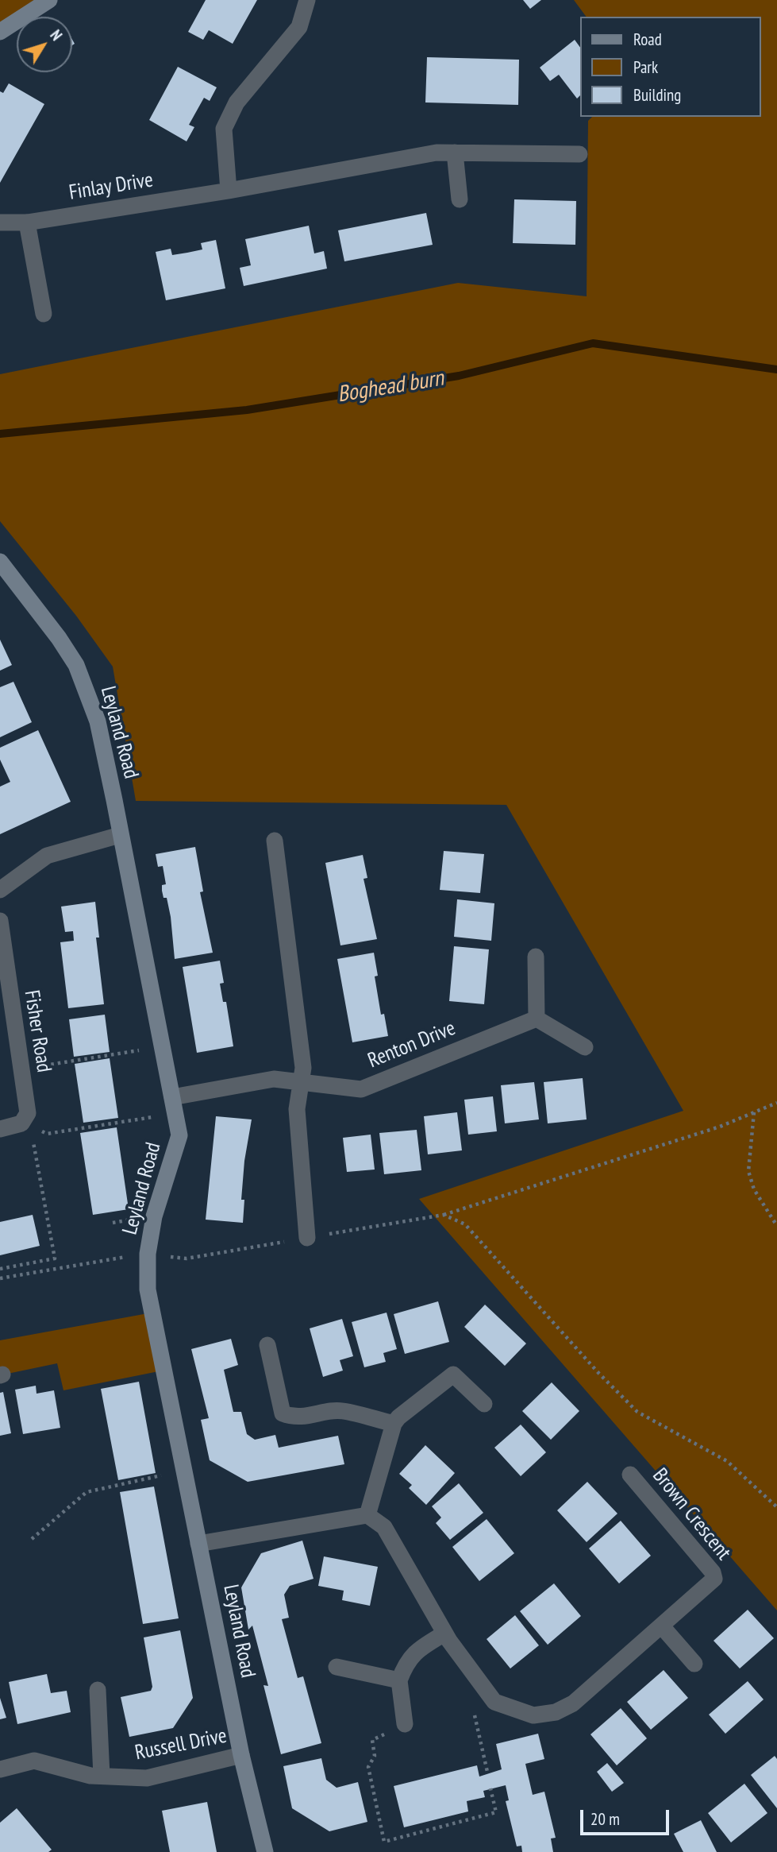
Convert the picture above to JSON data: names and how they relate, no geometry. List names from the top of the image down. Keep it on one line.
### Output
{"streets":{"street":["Finlay Drive","Leyland Road","Fisher Road","Renton Drive","Brown Crescent","Russell Drive"]},"crossings":[["Leyland Road","Renton Drive"],["Leyland Road","Russell Drive"]],"water":["Boghead burn"],"legend":["Road","Park","Building"],"scale_bar":"20 m","north":"top right"}
